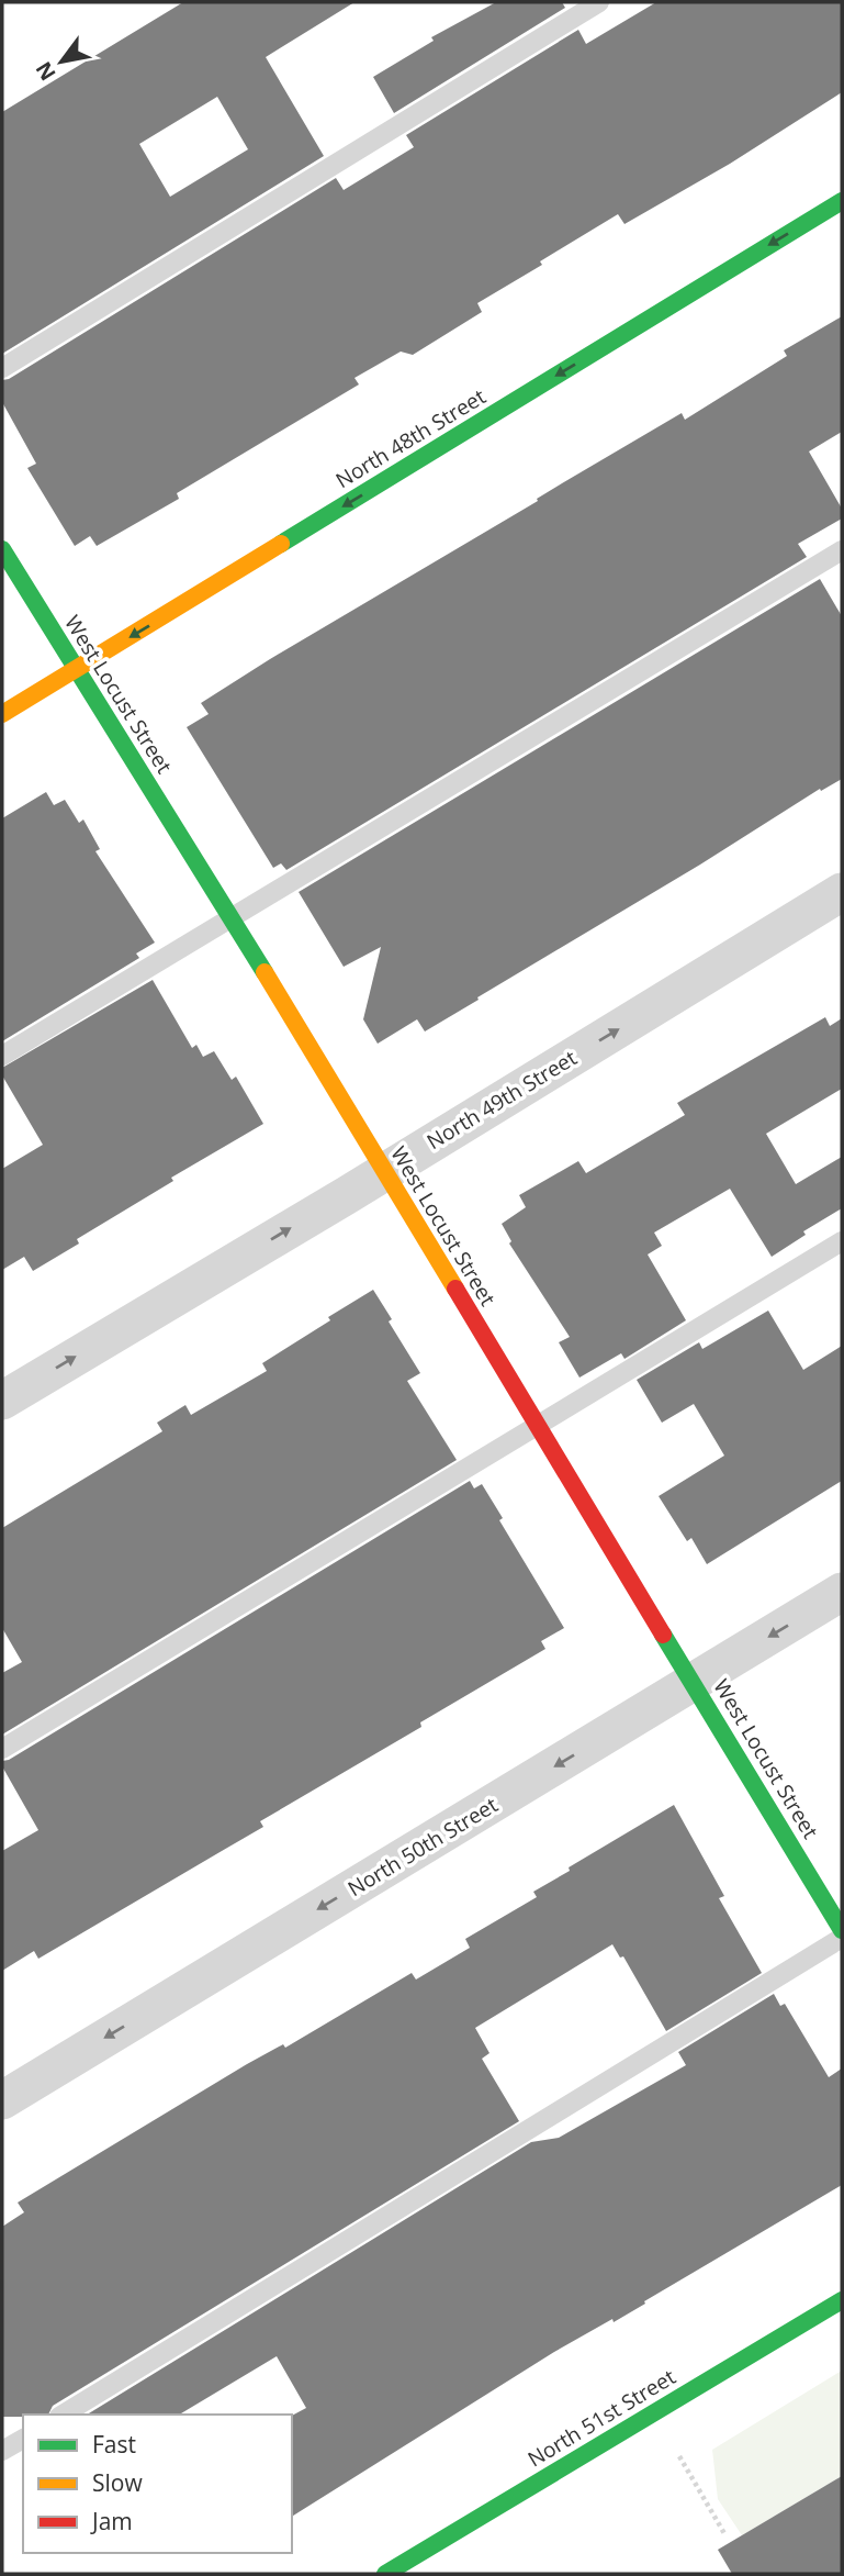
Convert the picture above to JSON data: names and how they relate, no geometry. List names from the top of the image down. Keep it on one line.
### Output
{"streets":{"street":["North 48th Street","West Locust Street","North 49th Street","North 50th Street","North 51st Street"]},"crossings":[["North 48th Street","West Locust Street"],["West Locust Street","North 49th Street"],["West Locust Street","North 50th Street"]],"one_way":["North 48th Street","North 49th Street","North 50th Street"],"legend":["Fast","Slow","Jam"],"north":"bottom left"}
